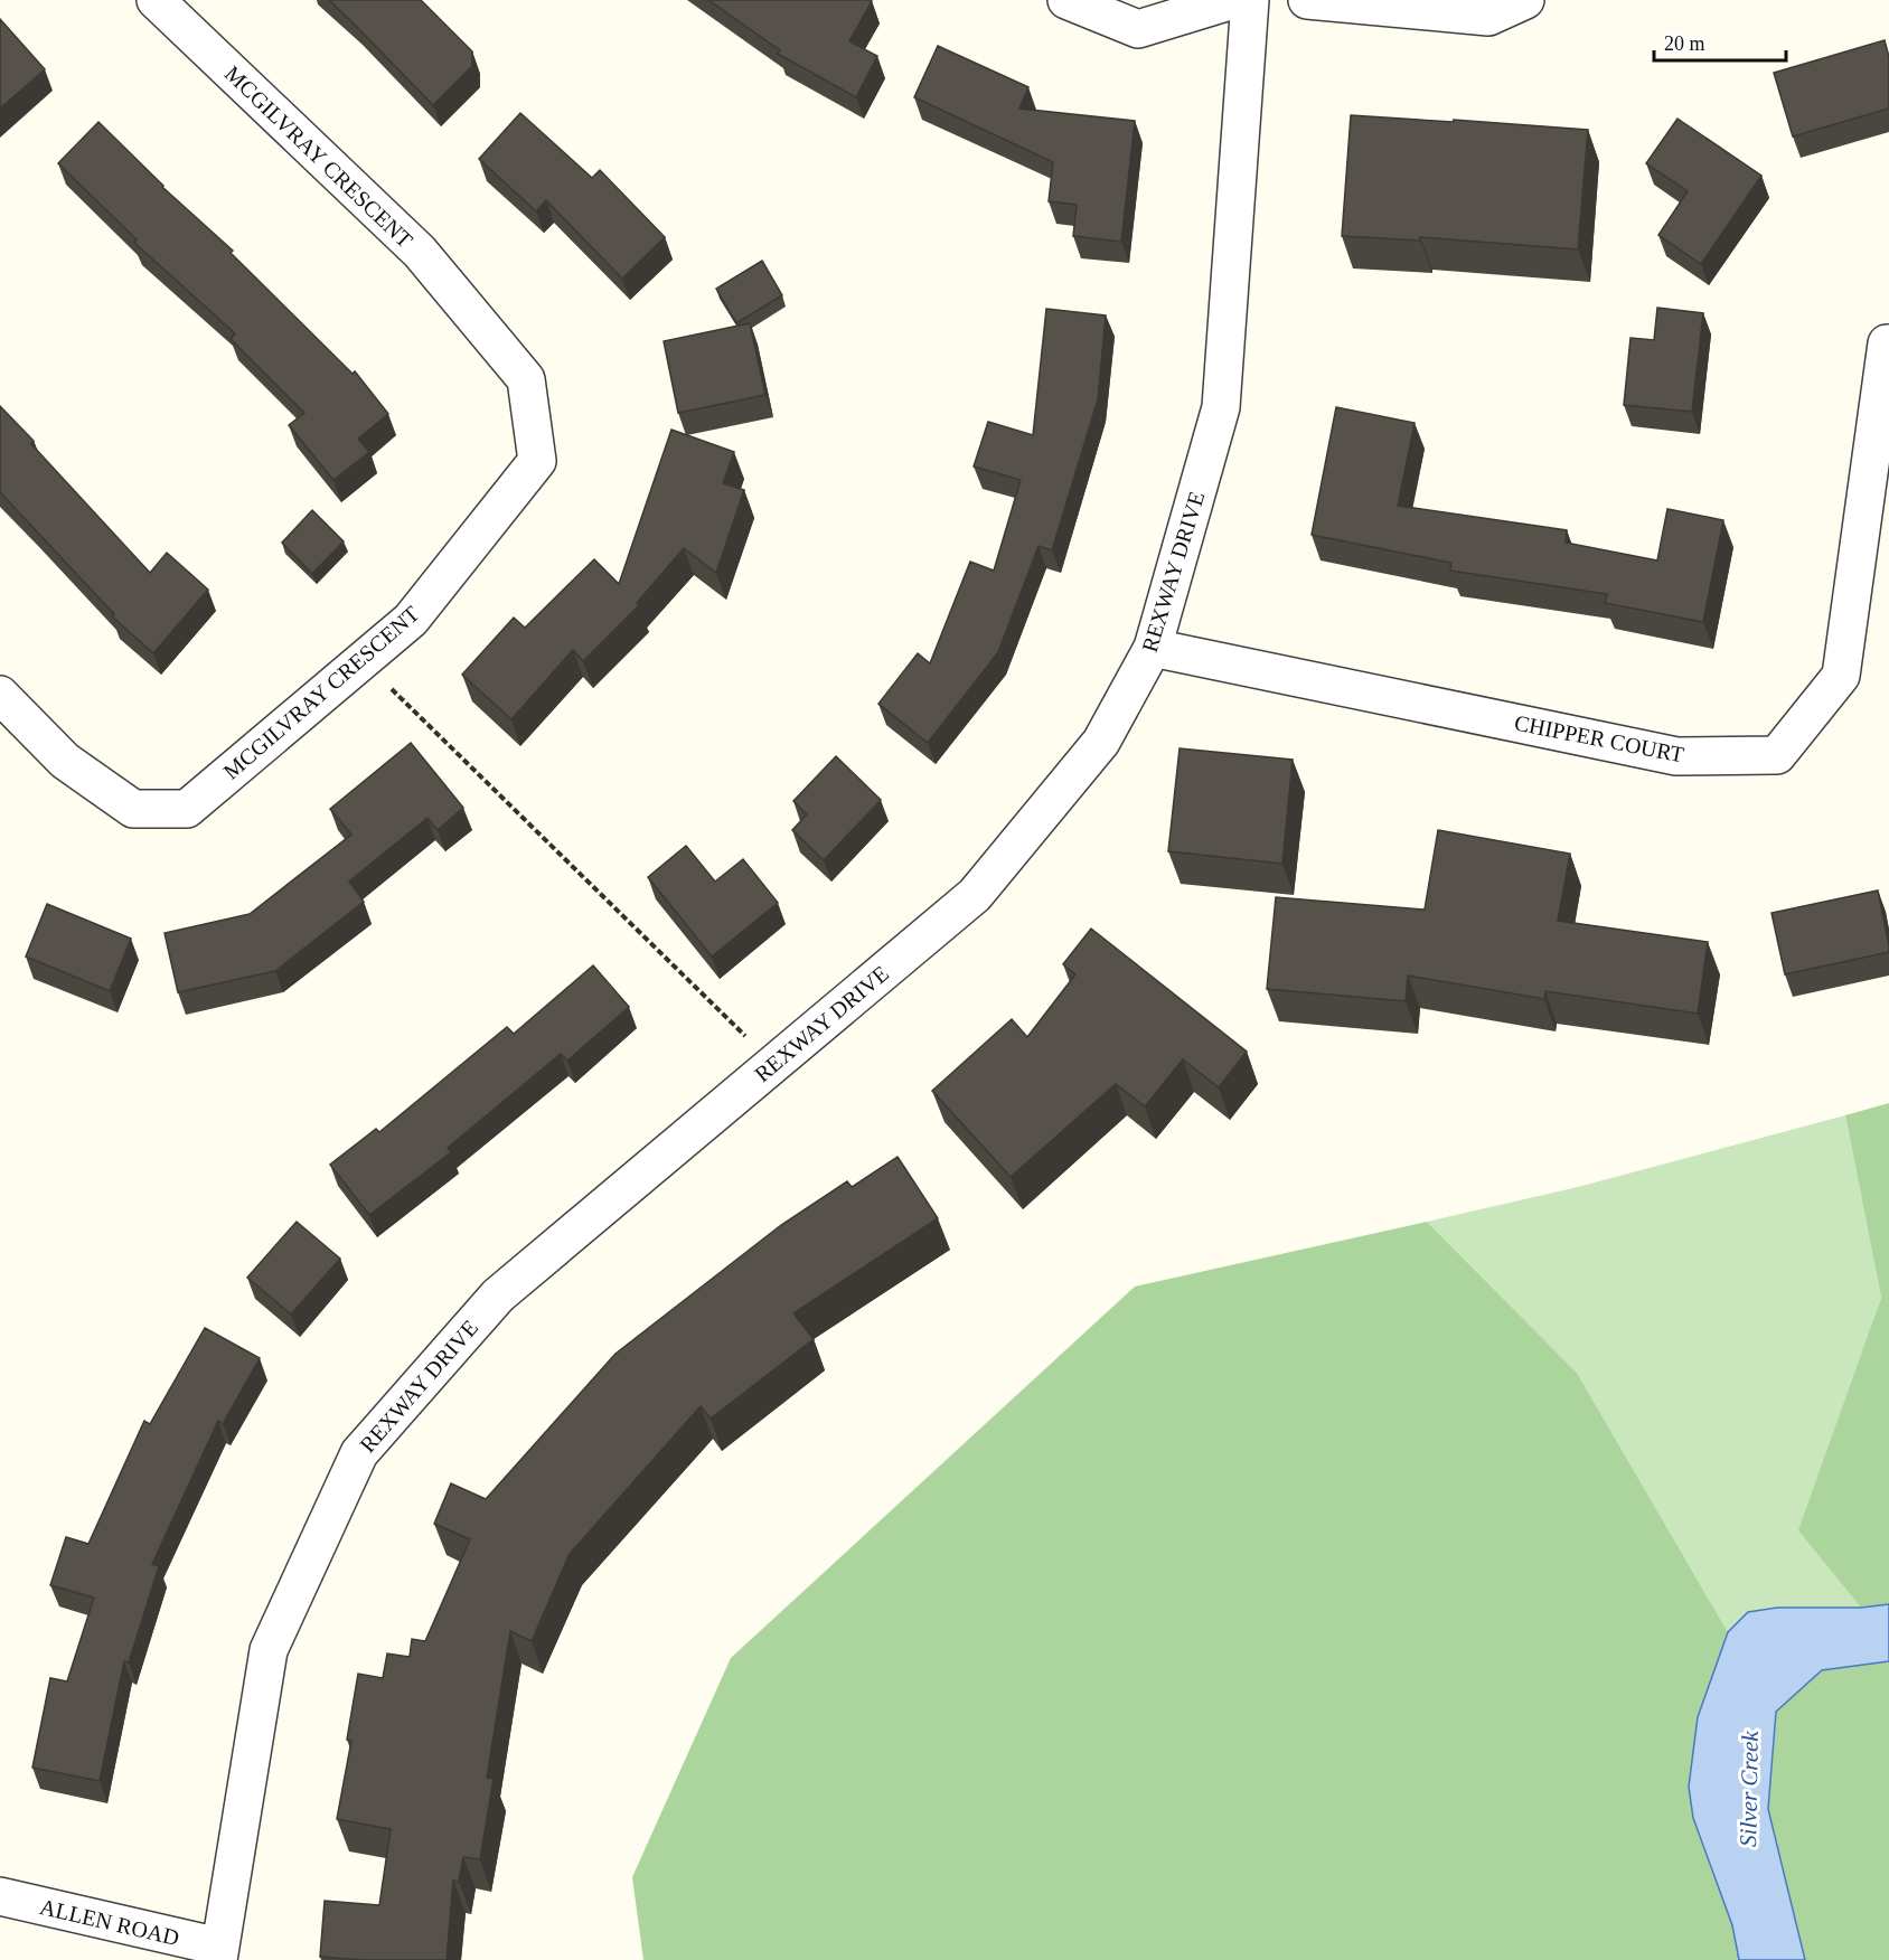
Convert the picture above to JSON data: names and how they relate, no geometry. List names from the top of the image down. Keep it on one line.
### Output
{"streets":{"street":["MCGILVRAY CRESCENT","REXWAY DRIVE","CHIPPER COURT","ALLEN ROAD"]},"crossings":[["REXWAY DRIVE","CHIPPER COURT"],["REXWAY DRIVE","ALLEN ROAD"]],"water":["Silver Creek"],"scale_bar":"20 m"}
